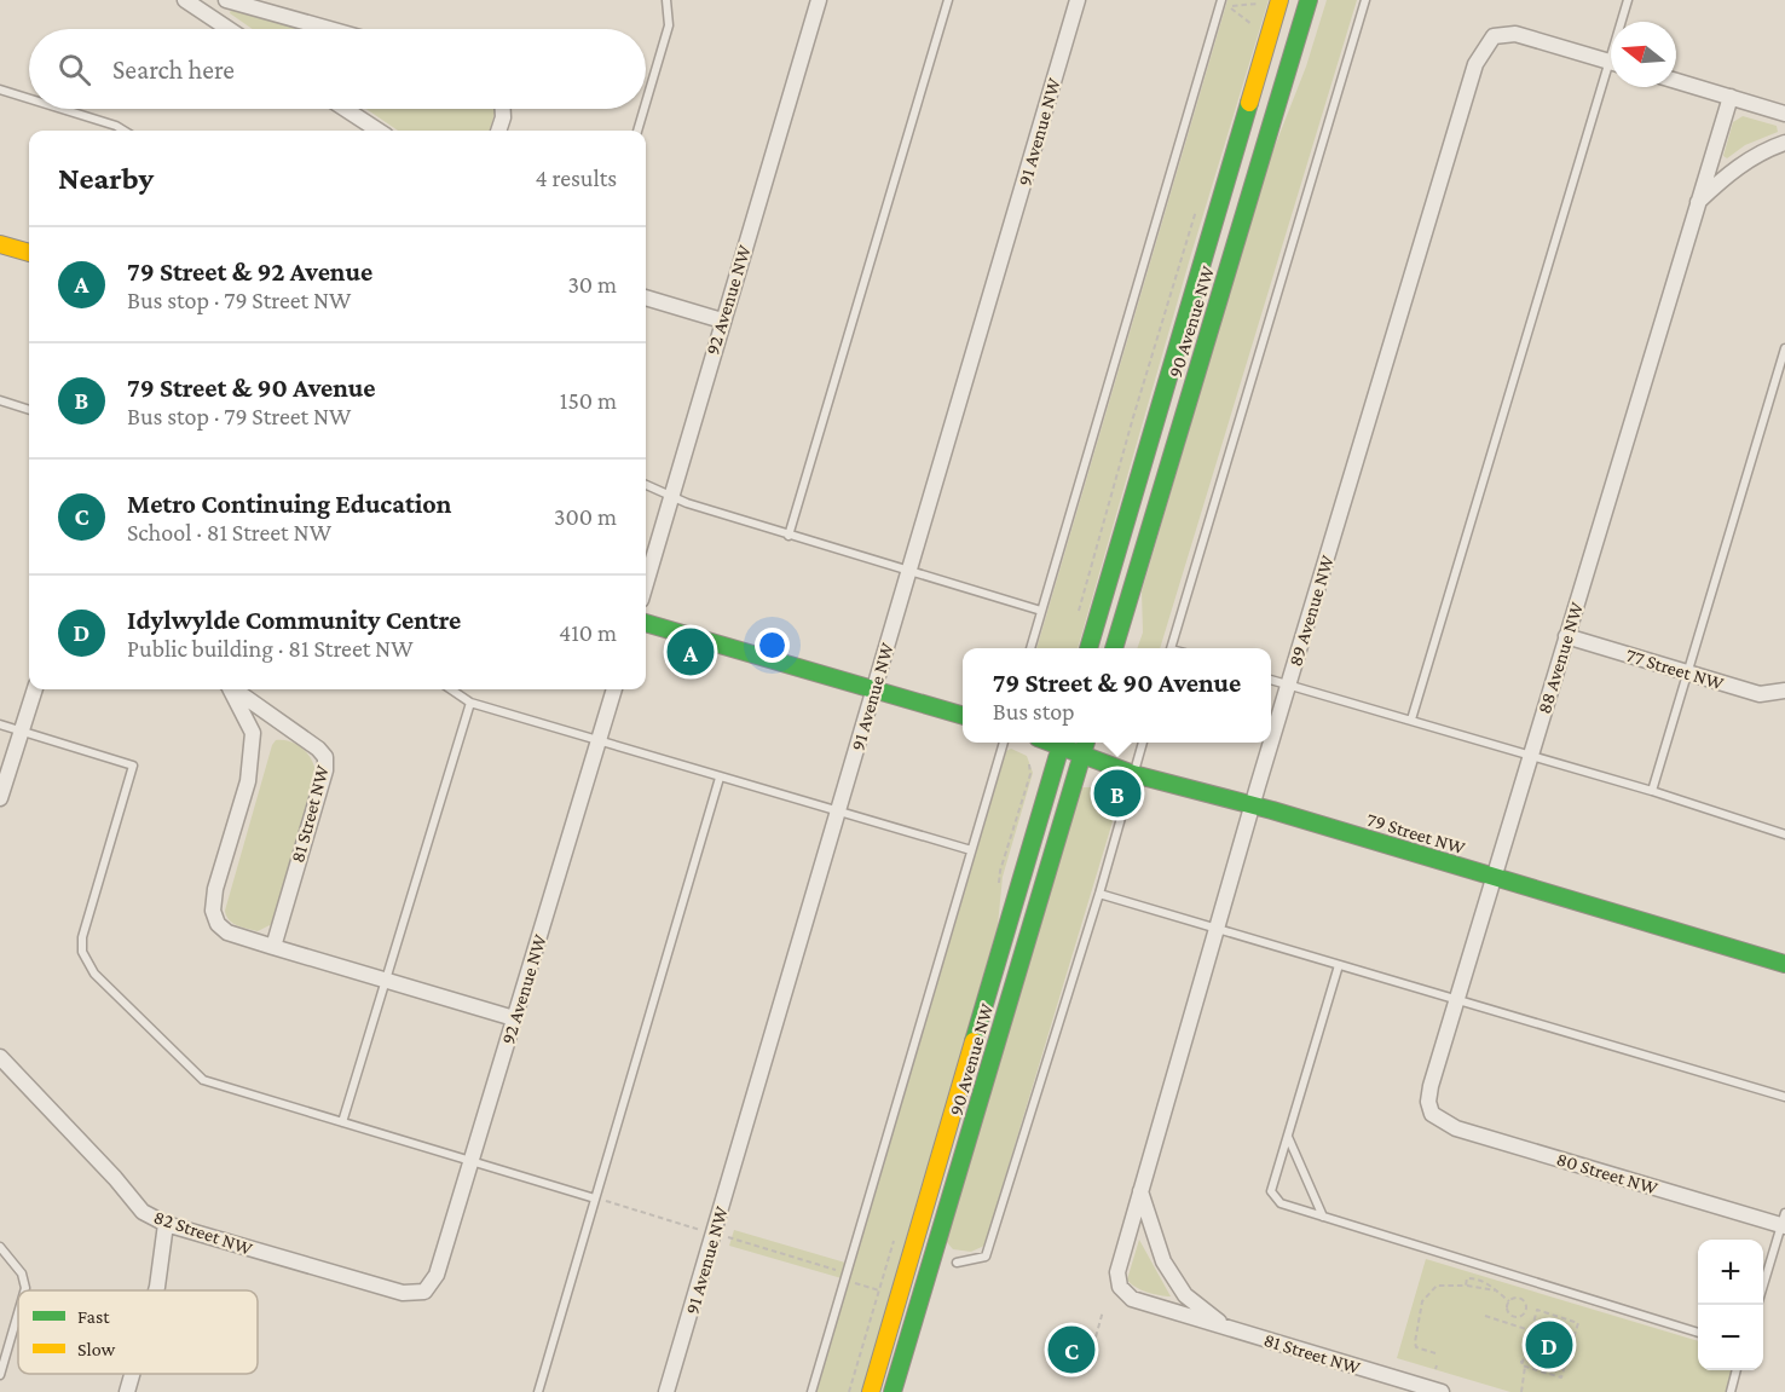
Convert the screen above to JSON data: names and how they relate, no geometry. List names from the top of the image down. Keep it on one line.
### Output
{"streets":{"main road":["90 Avenue NW","79 Street NW"],"street":["91 Avenue NW","92 Avenue NW","89 Avenue NW","88 Avenue NW","77 Street NW","81 Street NW","80 Street NW","82 Street NW"]},"crossings":[["92 Avenue NW","81 Street NW"],["92 Avenue NW","82 Street NW"],["90 Avenue NW","79 Street NW"],["89 Avenue NW","81 Street NW"],["89 Avenue NW","79 Street NW"],["88 Avenue NW","77 Street NW"],["88 Avenue NW","79 Street NW"],["88 Avenue NW","80 Street NW"]],"legend":["Fast","Slow"],"north":"left","page":{"search":"Search here","heading":["Nearby","4 results"],"list":[{"mark":"A","name":"79 Street & 92 Avenue","note":"Bus stop · 79 Street NW","value":"30 m"},{"mark":"B","name":"79 Street & 90 Avenue","note":"Bus stop · 79 Street NW","value":"150 m"},{"mark":"C","name":"Metro Continuing Education","note":"School · 81 Street NW","value":"300 m"},{"mark":"D","name":"Idylwylde Community Centre","note":"Public building · 81 Street NW","value":"410 m"}],"pins":["A","B","D","C"],"popup":["79 Street & 90 Avenue","Bus stop"],"map_buttons":["+","−"]}}
